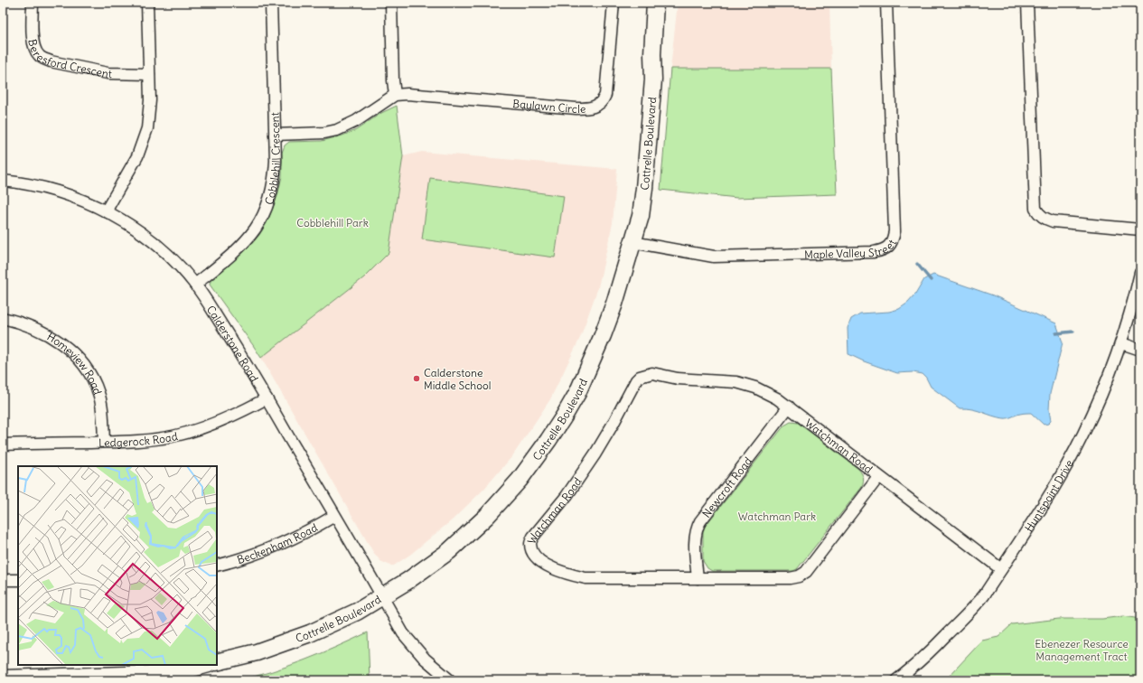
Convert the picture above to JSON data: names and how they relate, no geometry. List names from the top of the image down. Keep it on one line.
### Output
{"streets":{"main road":["Cottrelle Boulevard"],"street":["Beresford Crescent","Baylawn Circle","Cobblehill Crescent","Maple Valley Street","Calderstone Road","Homeview Road","Ledgerock Road","Watchman Road","Newcroft Road","Huntspoint Drive","Beckenham Road"]},"crossings":[["Cottrelle Boulevard","Maple Valley Street"],["Cottrelle Boulevard","Calderstone Road"],["Cobblehill Crescent","Calderstone Road"],["Calderstone Road","Ledgerock Road"],["Calderstone Road","Beckenham Road"],["Homeview Road","Ledgerock Road"],["Watchman Road","Newcroft Road"],["Watchman Road","Huntspoint Drive"]],"parks":["Cobblehill Park","Watchman Park","Ebenezer Resource Management Tract"],"places":["Calderstone Middle School"]}
